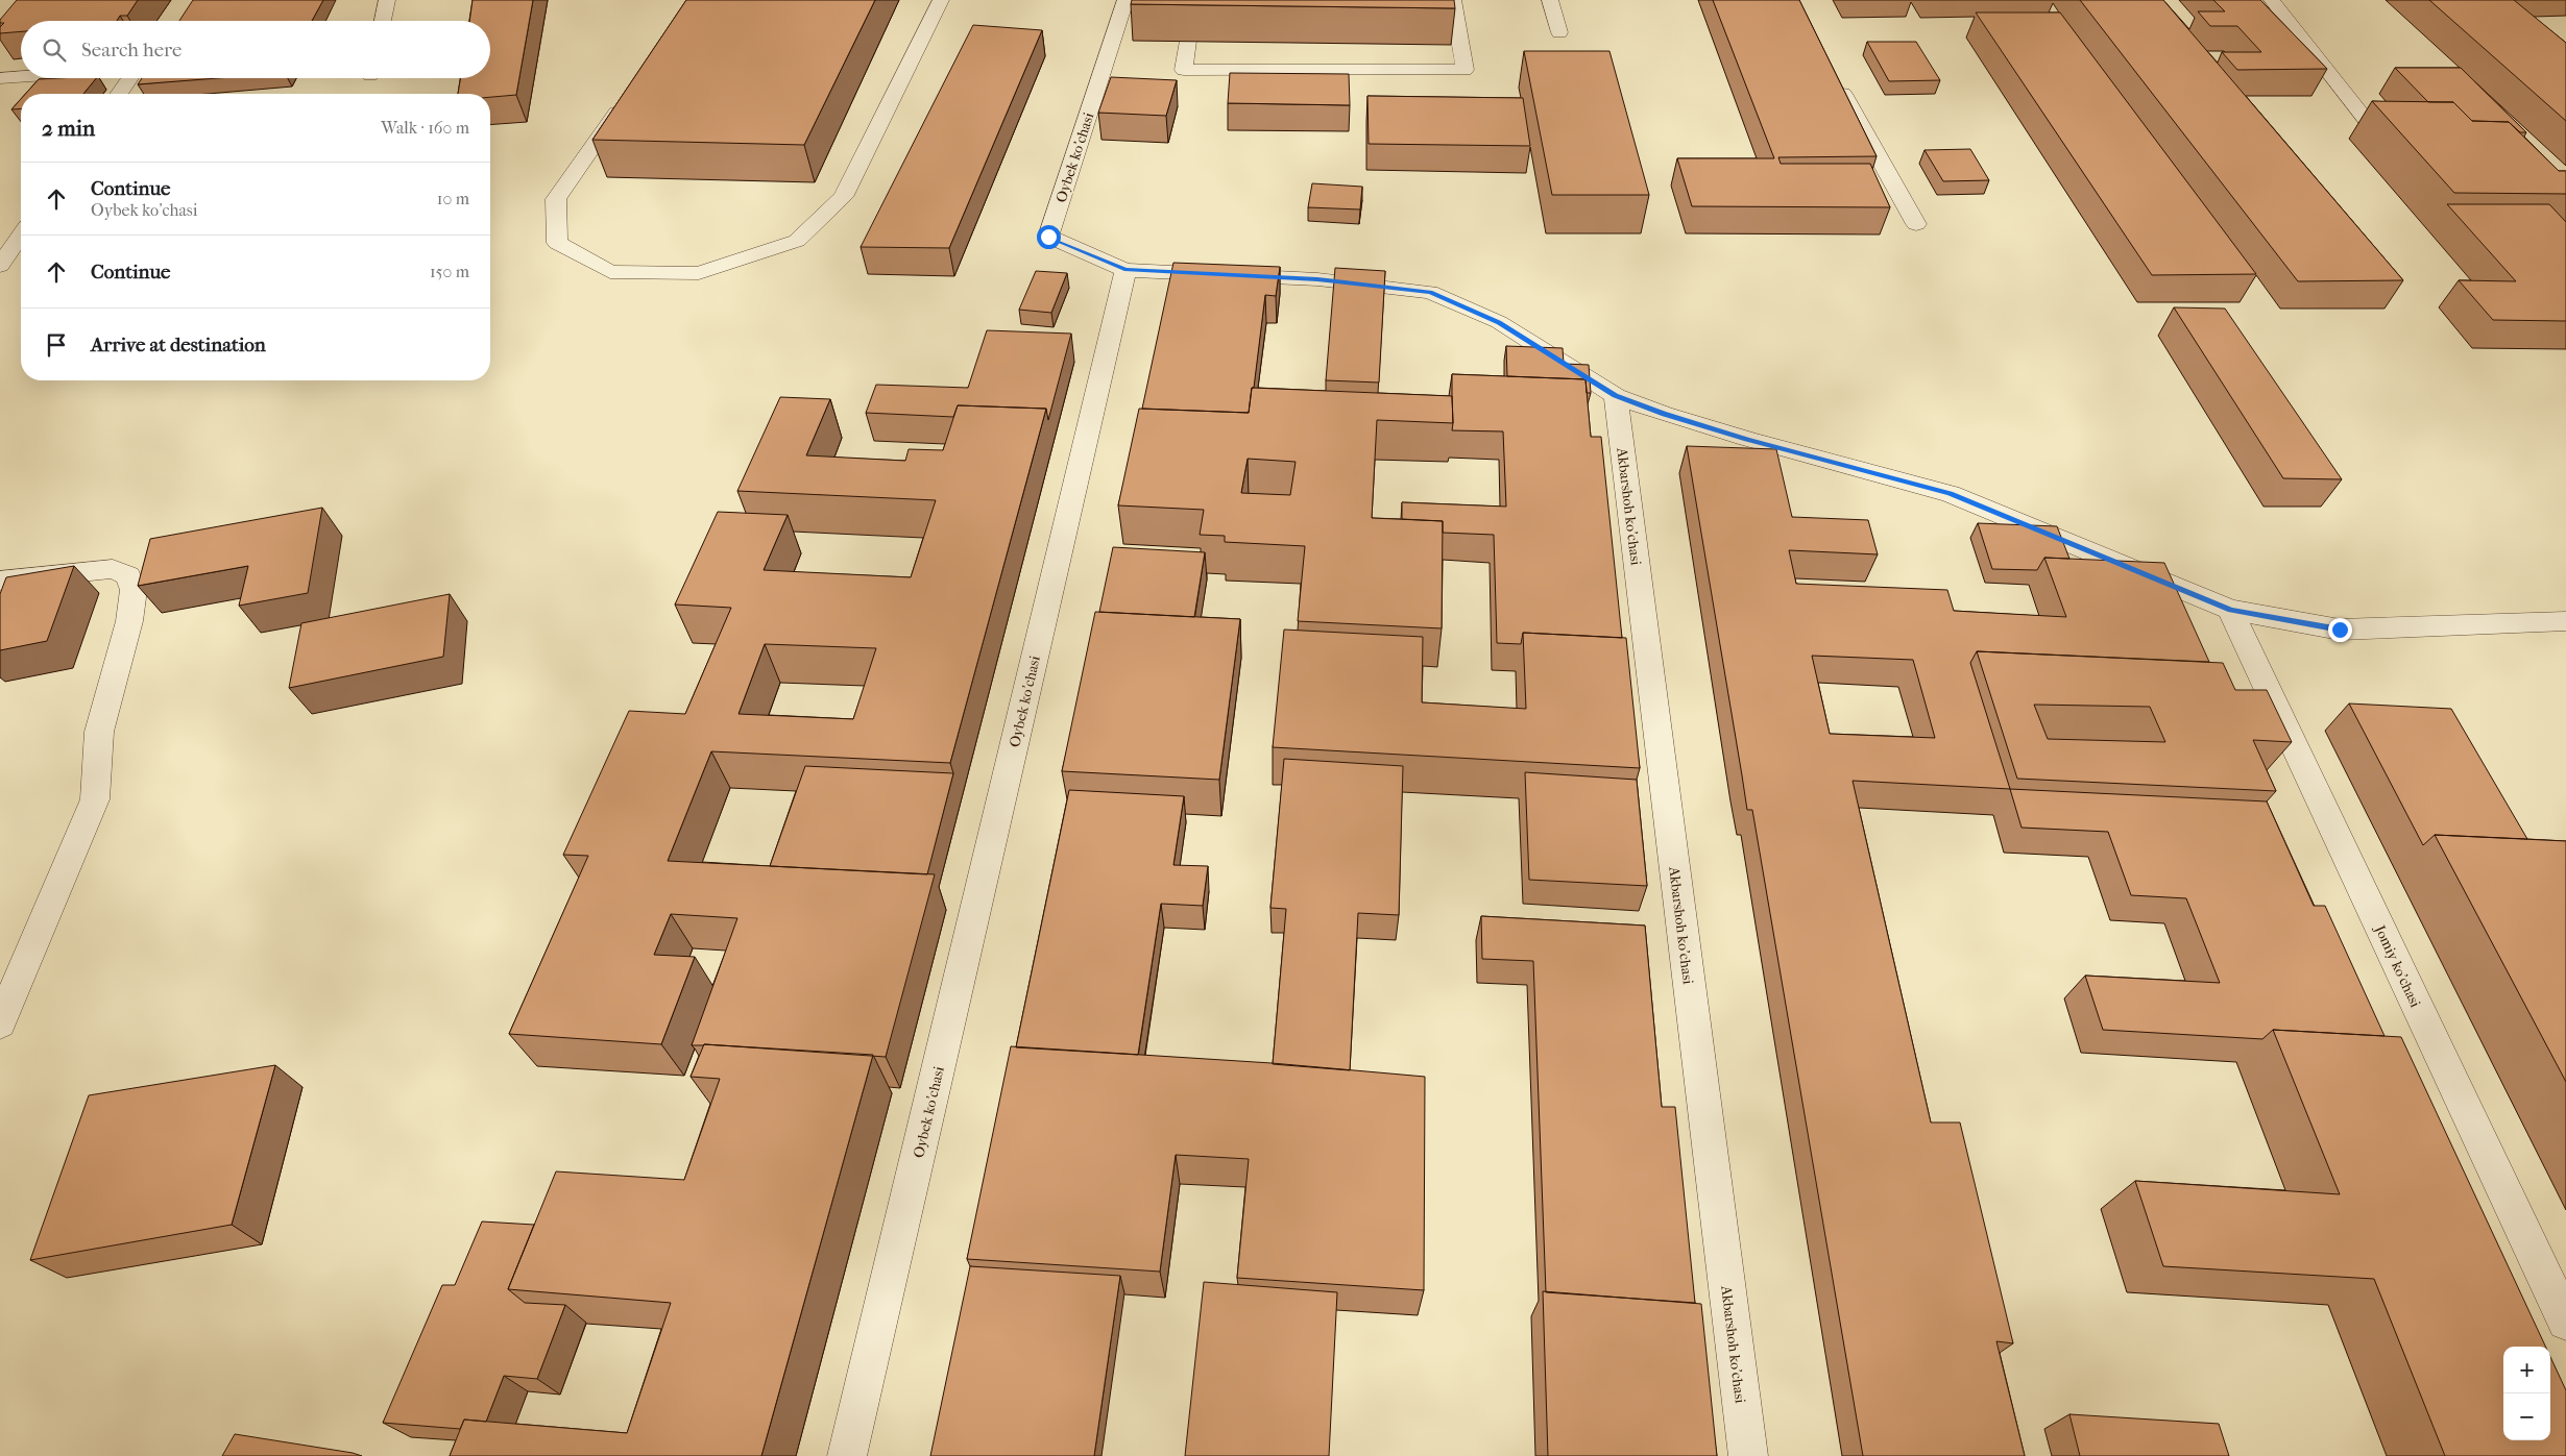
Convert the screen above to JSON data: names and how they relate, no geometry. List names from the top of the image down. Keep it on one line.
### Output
{"streets":{"street":["Oybek ko'chasi","Akbarshoh ko'chasi","Jomiy ko'chasi"]},"page":{"search":"Search here","heading":["2 min","Walk · 160 m"],"list":[["Continue","Oybek ko'chasi","10 m"],["Continue","150 m"],"Arrive at destination"],"map_buttons":["+","−"]}}
